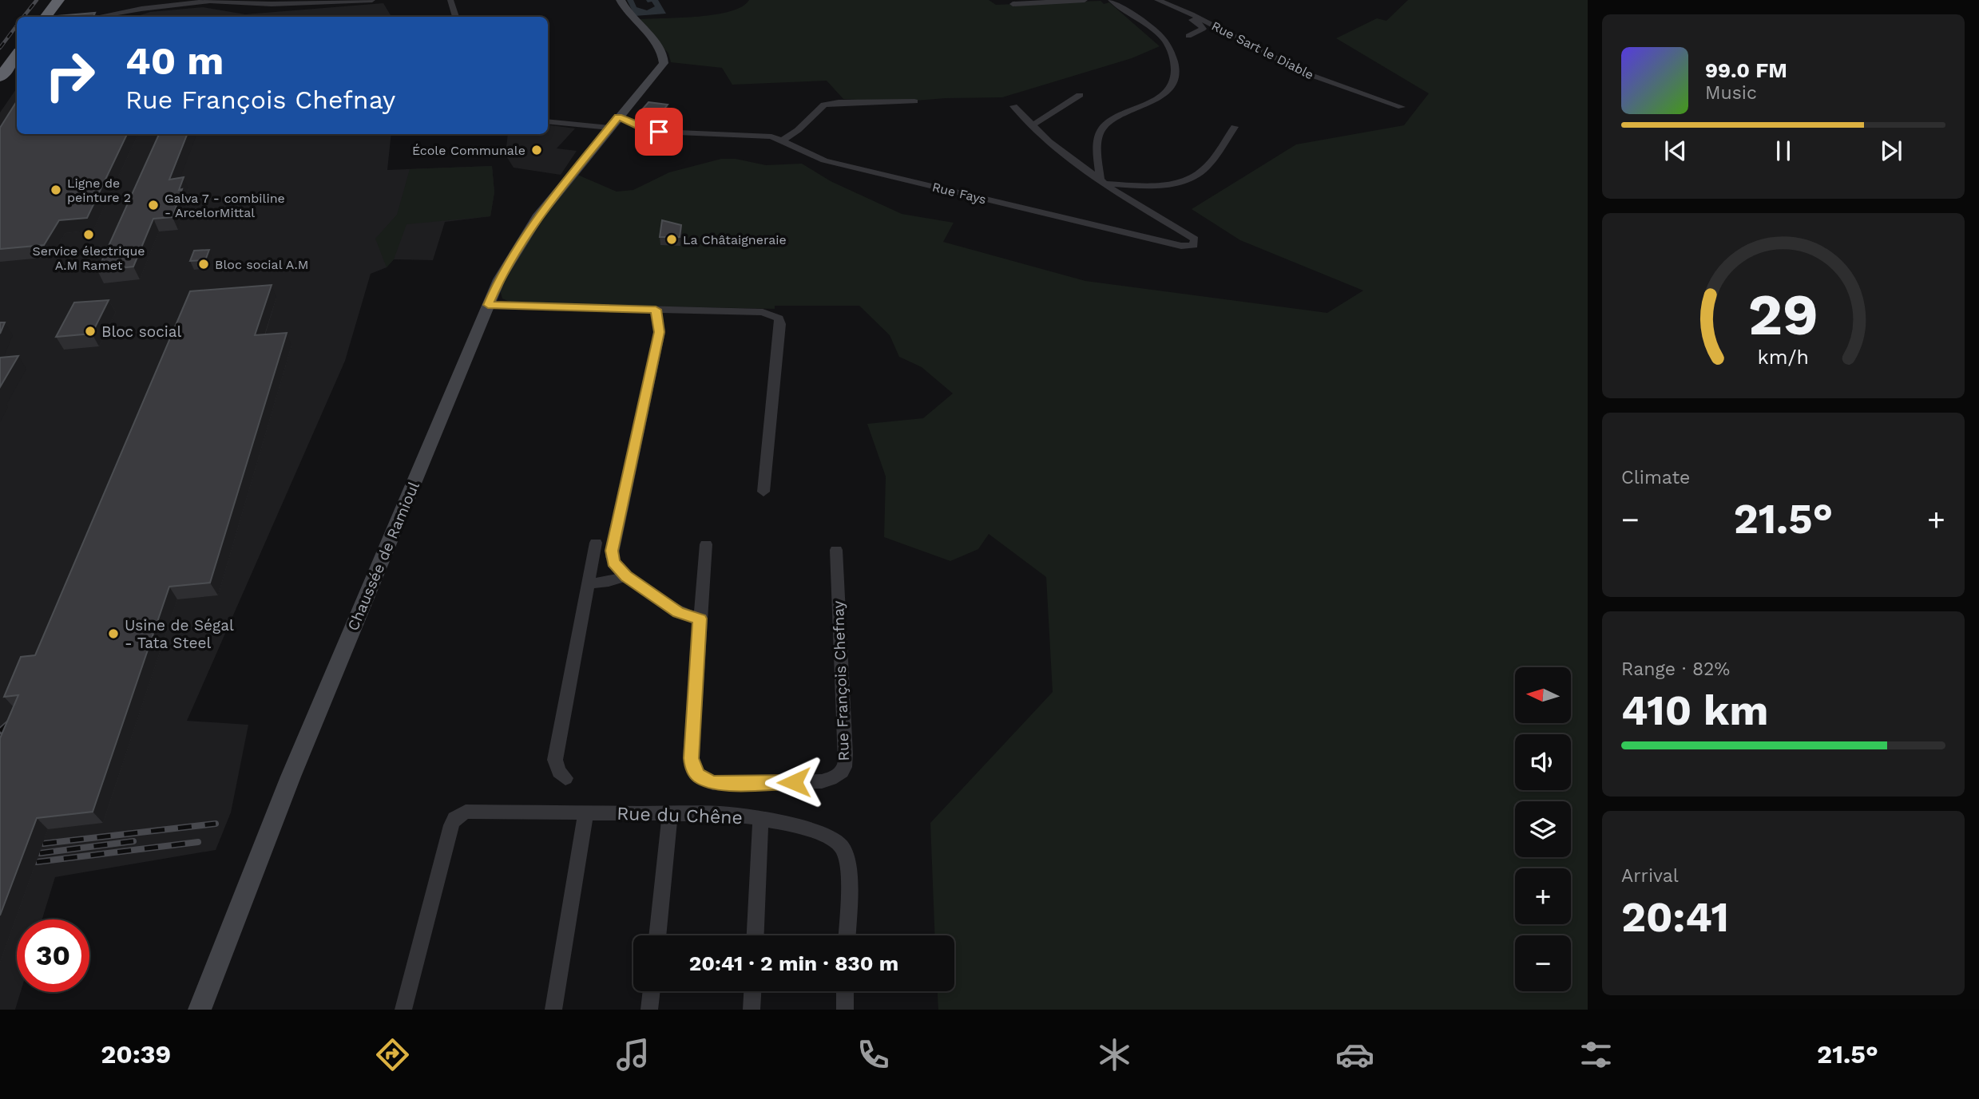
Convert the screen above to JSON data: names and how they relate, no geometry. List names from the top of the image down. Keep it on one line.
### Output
{"streets":{"main road":["Chaussée de Ramioul"],"street":["Rue Sart le Diable","Rue Fays","Rue François Chefnay","Rue du Chêne"]},"crossings":[["Rue Fays","Chaussée de Ramioul"]],"places":["École Communale","Ligne de peinture 2","Galva 7 - combiline - ArcelorMittal","Service électrique A.M Ramet","La Châtaigneraie","Bloc social A.M","Bloc social","Usine de Ségal - Tata Steel"],"north":"left","page":{"turn":["40 m","Rue François Chefnay"],"song":["99.0 FM","Music"],"tile":["Climate",["Range · 82%","410 km"],["Arrival","20:41"]],"heat":["−","21.5°","+"],"map_buttons":["+","−"],"limit":"30","trip":"20:41 · 2 min · 830 m","tabs":["20:39","21.5°"],"gauge":["29","km/h"]}}
